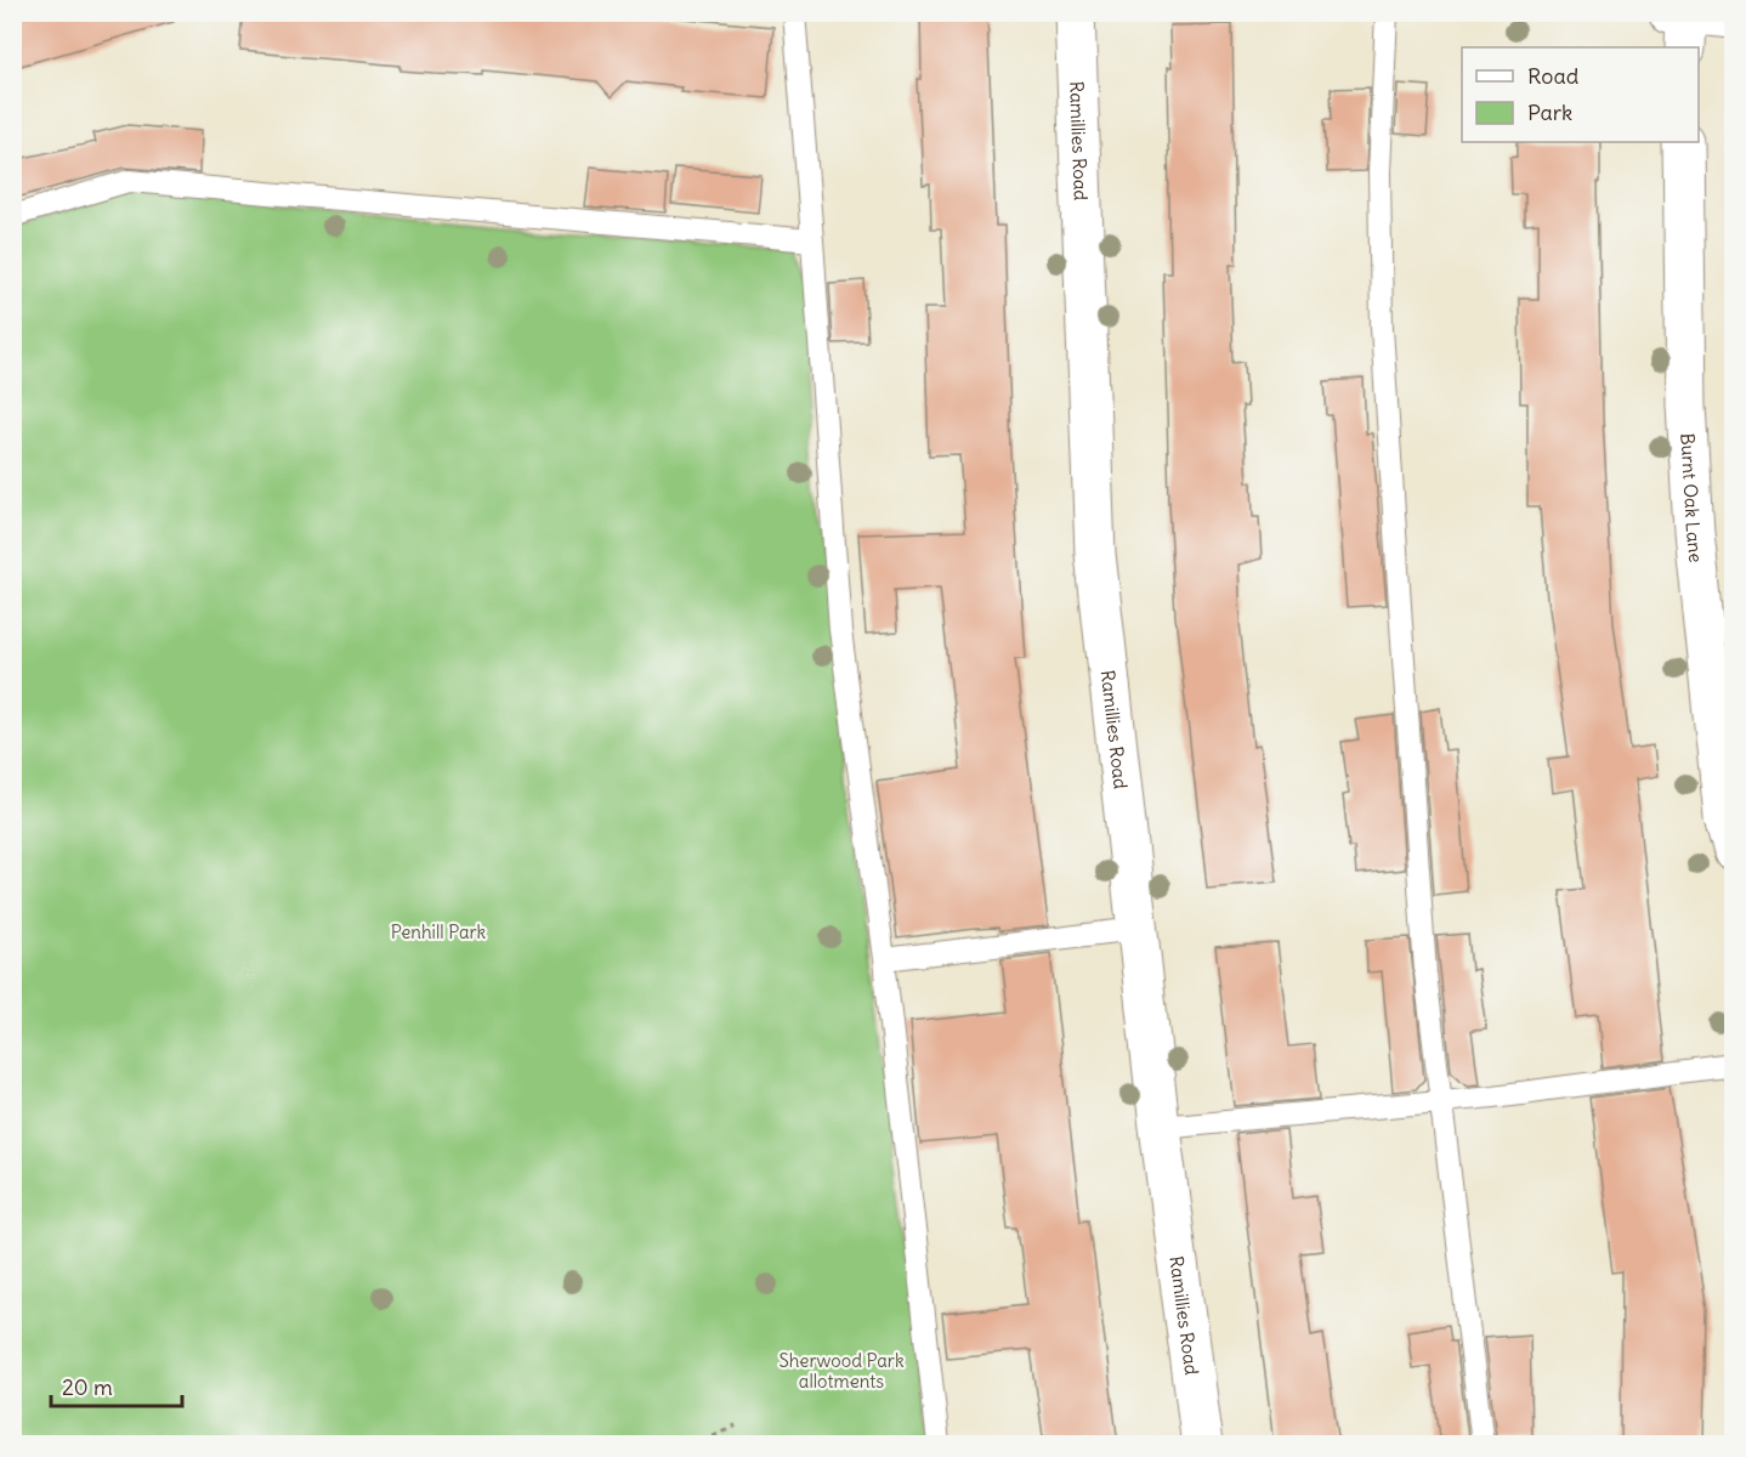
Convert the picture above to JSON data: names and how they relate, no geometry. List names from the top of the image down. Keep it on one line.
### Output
{"streets":{"street":["Ramillies Road","Burnt Oak Lane"]},"parks":["Penhill Park","Sherwood Park allotments"],"legend":["Road","Park"],"scale_bar":"20 m"}
